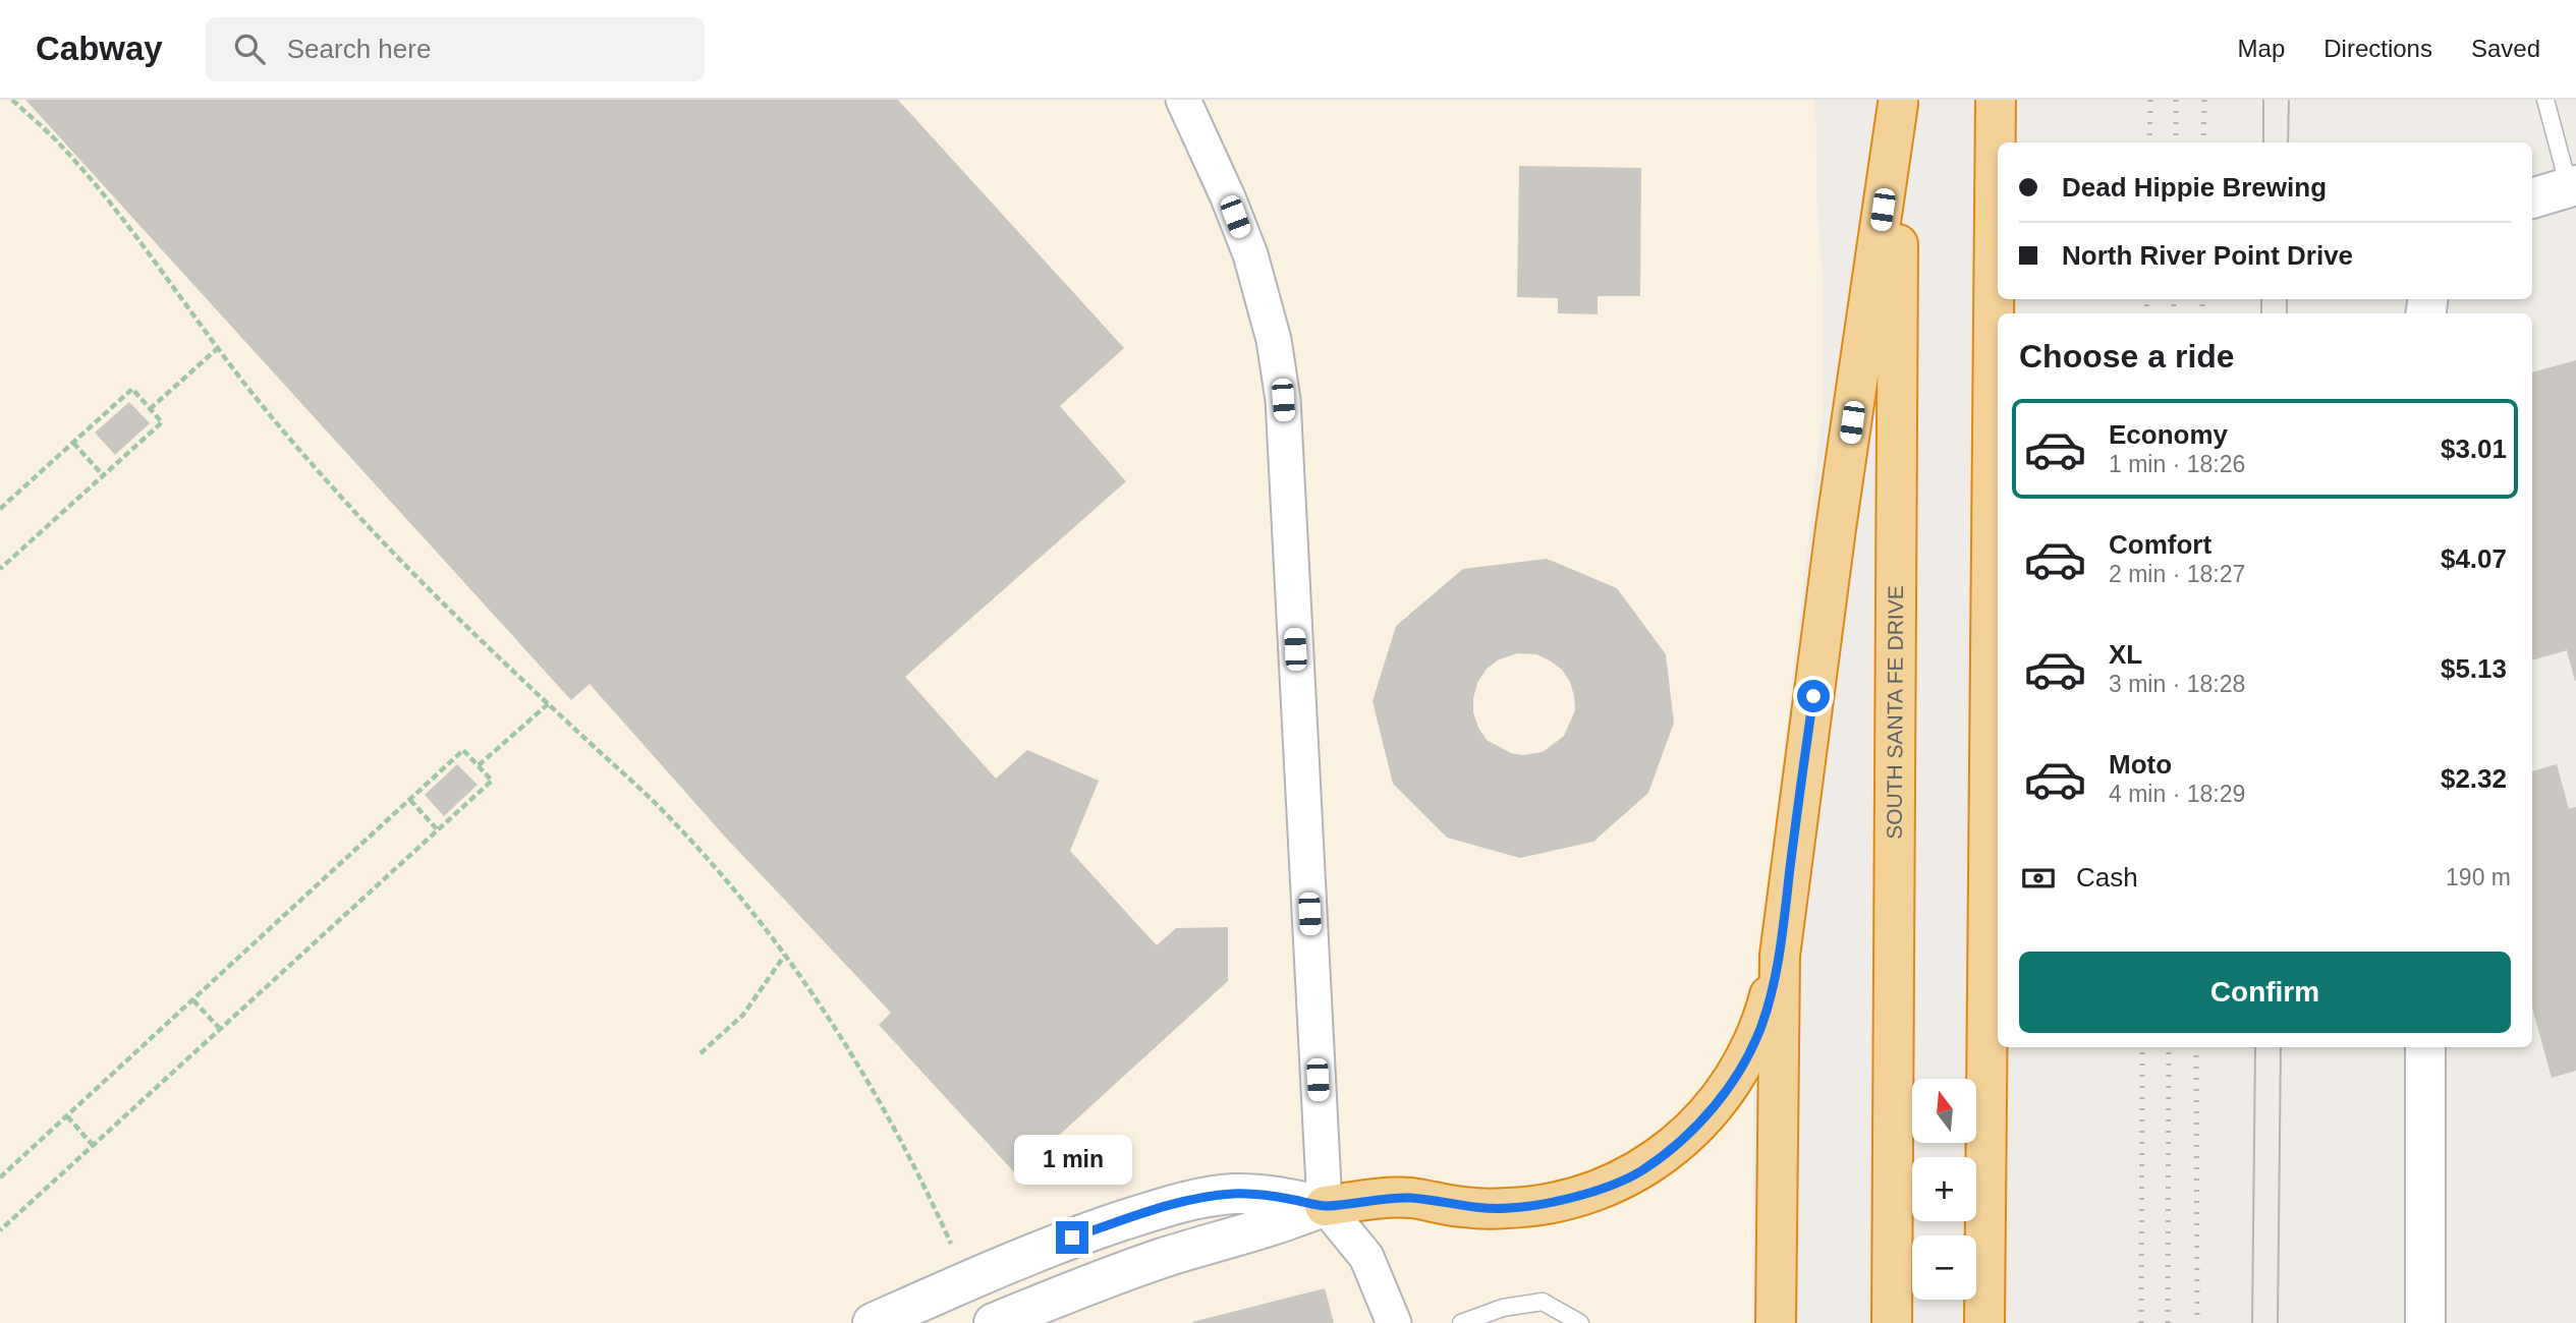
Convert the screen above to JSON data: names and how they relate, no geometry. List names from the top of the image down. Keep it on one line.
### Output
{"streets":{"highway":["SOUTH SANTA FE DRIVE"]},"north":"top","page":{"header":"Cabway","search":"Search here","nav":["Map","Directions","Saved"],"banner":["Dead Hippie Brewing","North River Point Drive"],"heading":"Choose a ride","list":[{"name":"Economy","note":"1 min · 18:26","value":"$3.01"},{"name":"Comfort","note":"2 min · 18:27","value":"$4.07"},{"name":"XL","note":"3 min · 18:28","value":"$5.13"},{"name":"Moto","note":"4 min · 18:29","value":"$2.32"}],"pay":["Cash","190 m"],"buttons":"Confirm","map_buttons":["+","−"],"bubble":"1 min"}}
